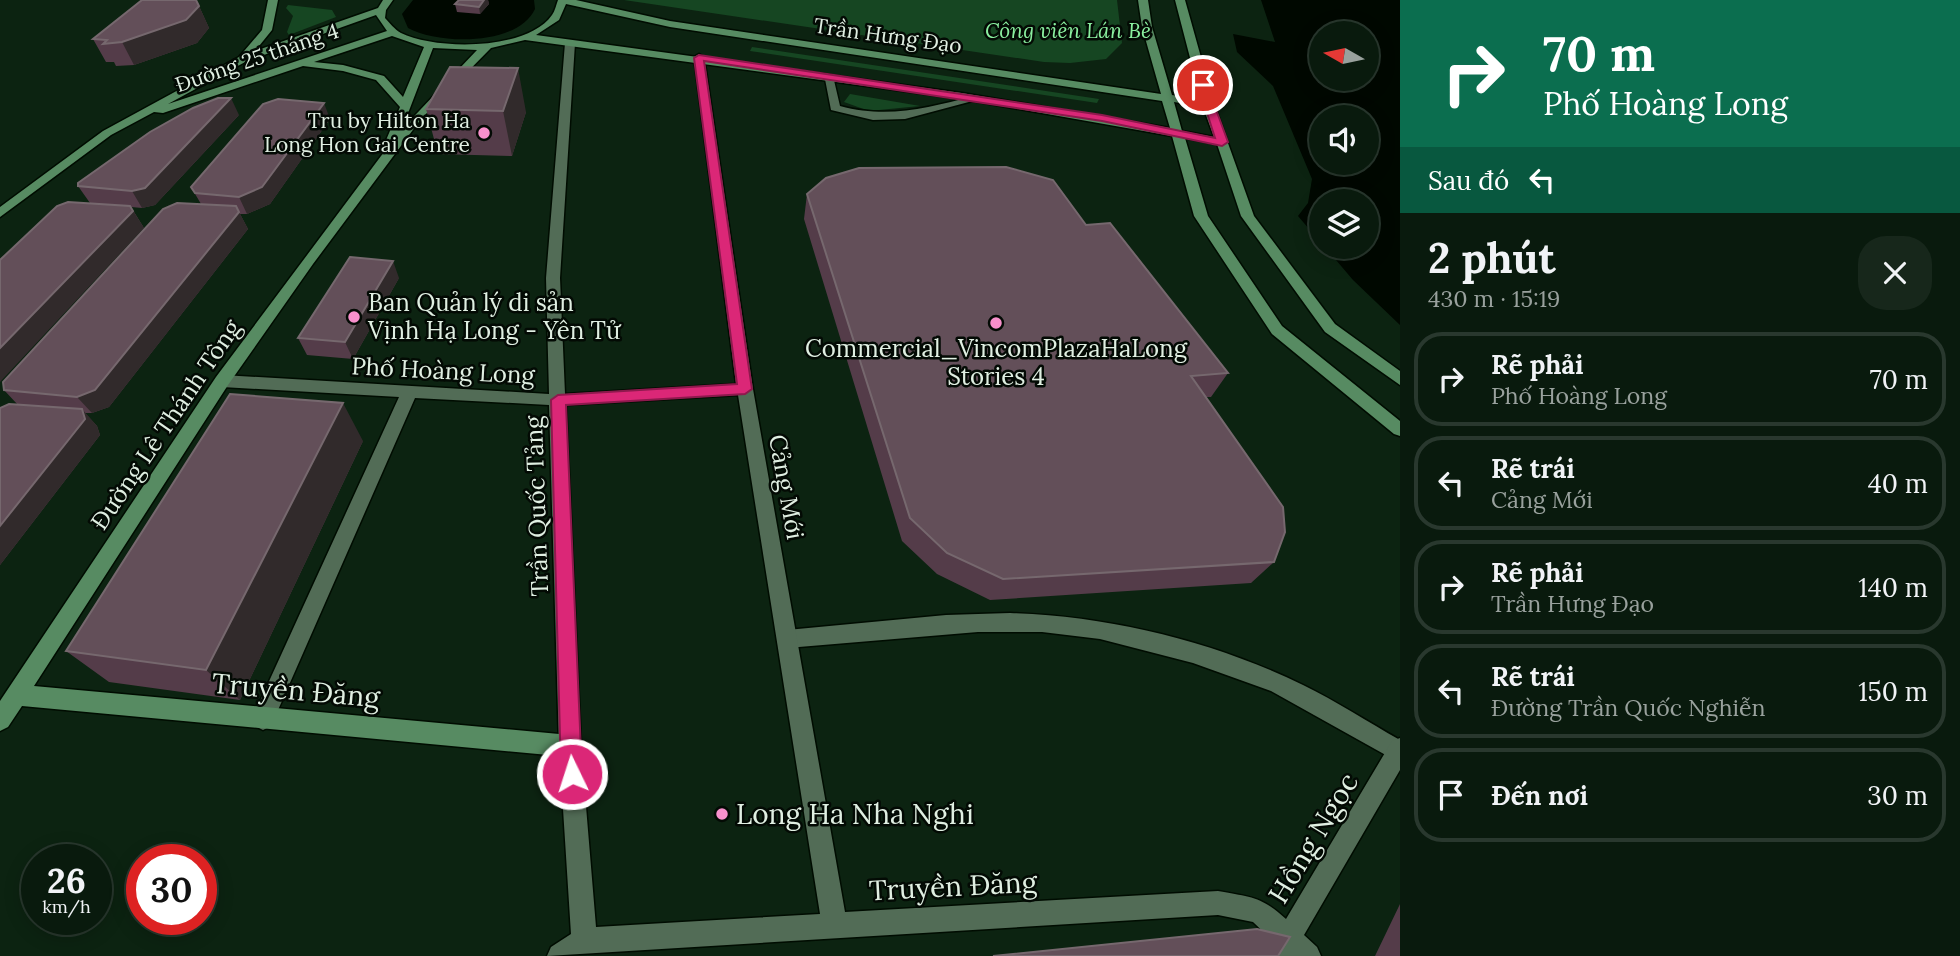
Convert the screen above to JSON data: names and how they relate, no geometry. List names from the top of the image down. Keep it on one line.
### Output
{"streets":{"main road":["Trần Hưng Đạo","Đường 25 tháng 4","Đường Lê Thánh Tông","Truyền Đăng"],"street":["Phố Hoàng Long","Cảng Mới","Trần Quốc Tảng","Hồng Ngọc"]},"crossings":[["Trần Hưng Đạo","Cảng Mới"],["Trần Hưng Đạo","Trần Quốc Tảng"],["Phố Hoàng Long","Đường Lê Thánh Tông"],["Phố Hoàng Long","Cảng Mới"],["Phố Hoàng Long","Trần Quốc Tảng"],["Đường Lê Thánh Tông","Truyền Đăng"],["Cảng Mới","Truyền Đăng"],["Trần Quốc Tảng","Truyền Đăng"],["Truyền Đăng","Hồng Ngọc"]],"parks":["Công viên Lán Bè"],"places":["Tru by Hilton Ha Long Hon Gai Centre","Ban Quản lý di sản Vịnh Hạ Long - Yên Tử","Commercial_VincomPlazaHaLong Stories 4","Long Ha Nha Nghi"],"north":"left","page":{"turn":["70 m","Phố Hoàng Long"],"then":"Sau đó","heading":["2 phút","430 m · 15:19"],"list":[{"name":"Rẽ phải","note":"Phố Hoàng Long","value":"70 m"},{"name":"Rẽ trái","note":"Cảng Mới","value":"40 m"},{"name":"Rẽ phải","note":"Trần Hưng Đạo","value":"140 m"},{"name":"Rẽ trái","note":"Đường Trần Quốc Nghiễn","value":"150 m"},{"name":"Đến nơi","value":"30 m"}],"speed":"26 km/h","limit":"30"}}
